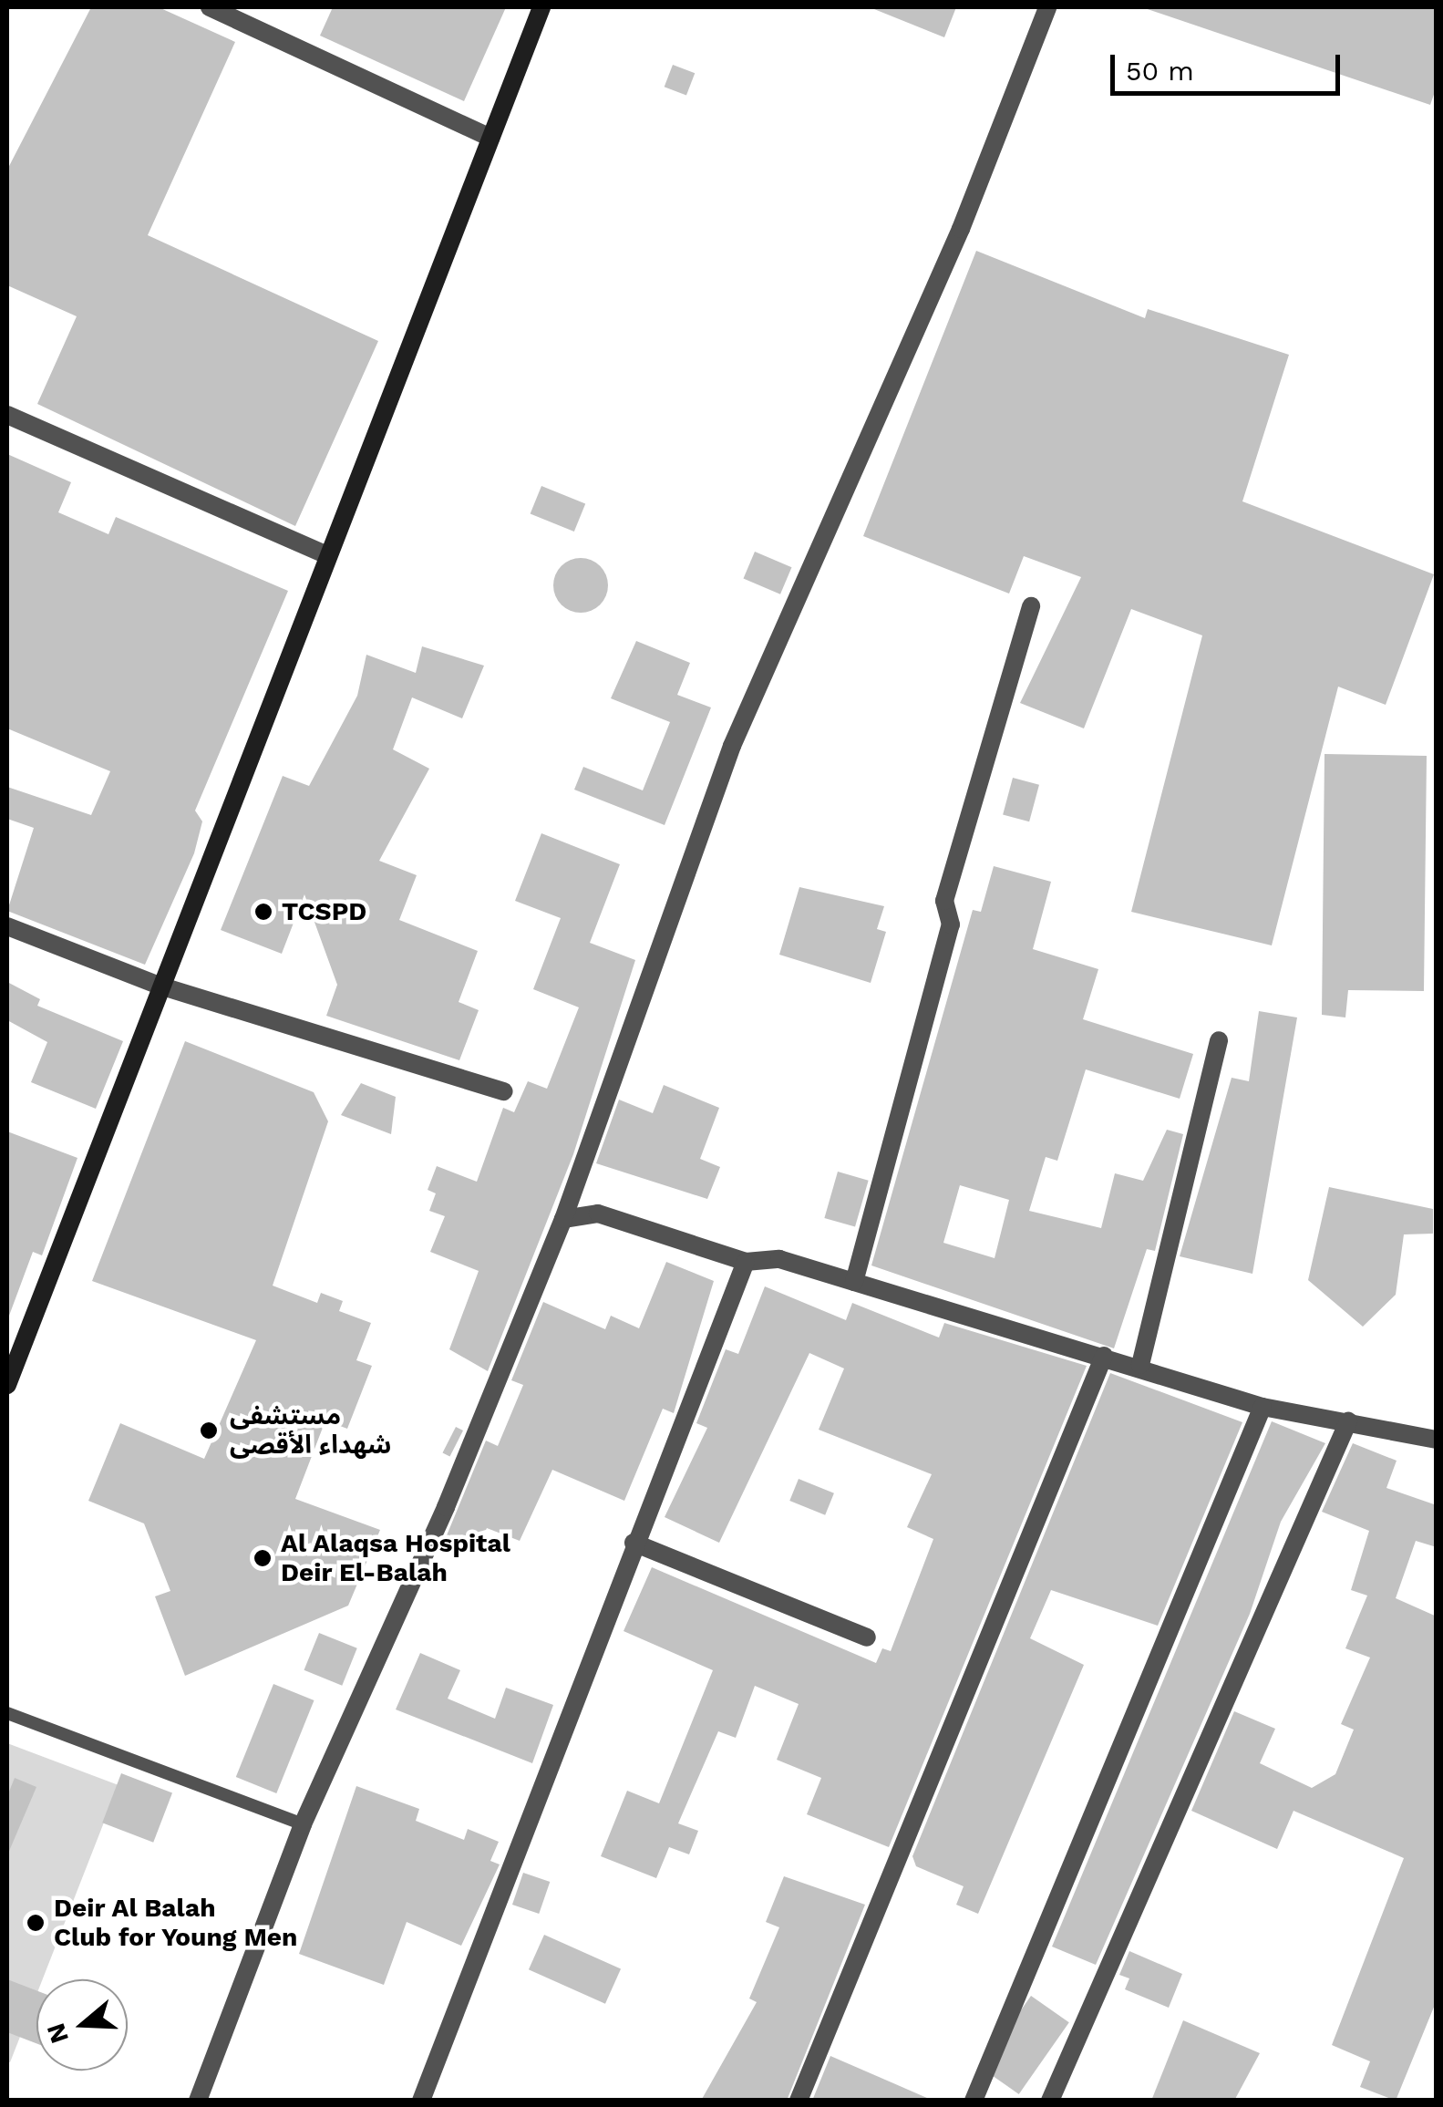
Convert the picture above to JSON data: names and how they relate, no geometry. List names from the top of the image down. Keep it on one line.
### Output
{"places":["TCSPD","مستشفى شهداء الأقصى","Al Alaqsa Hospital Deir El-Balah","Deir Al Balah Club for Young Men"],"scale_bar":"50 m","north":"left"}
